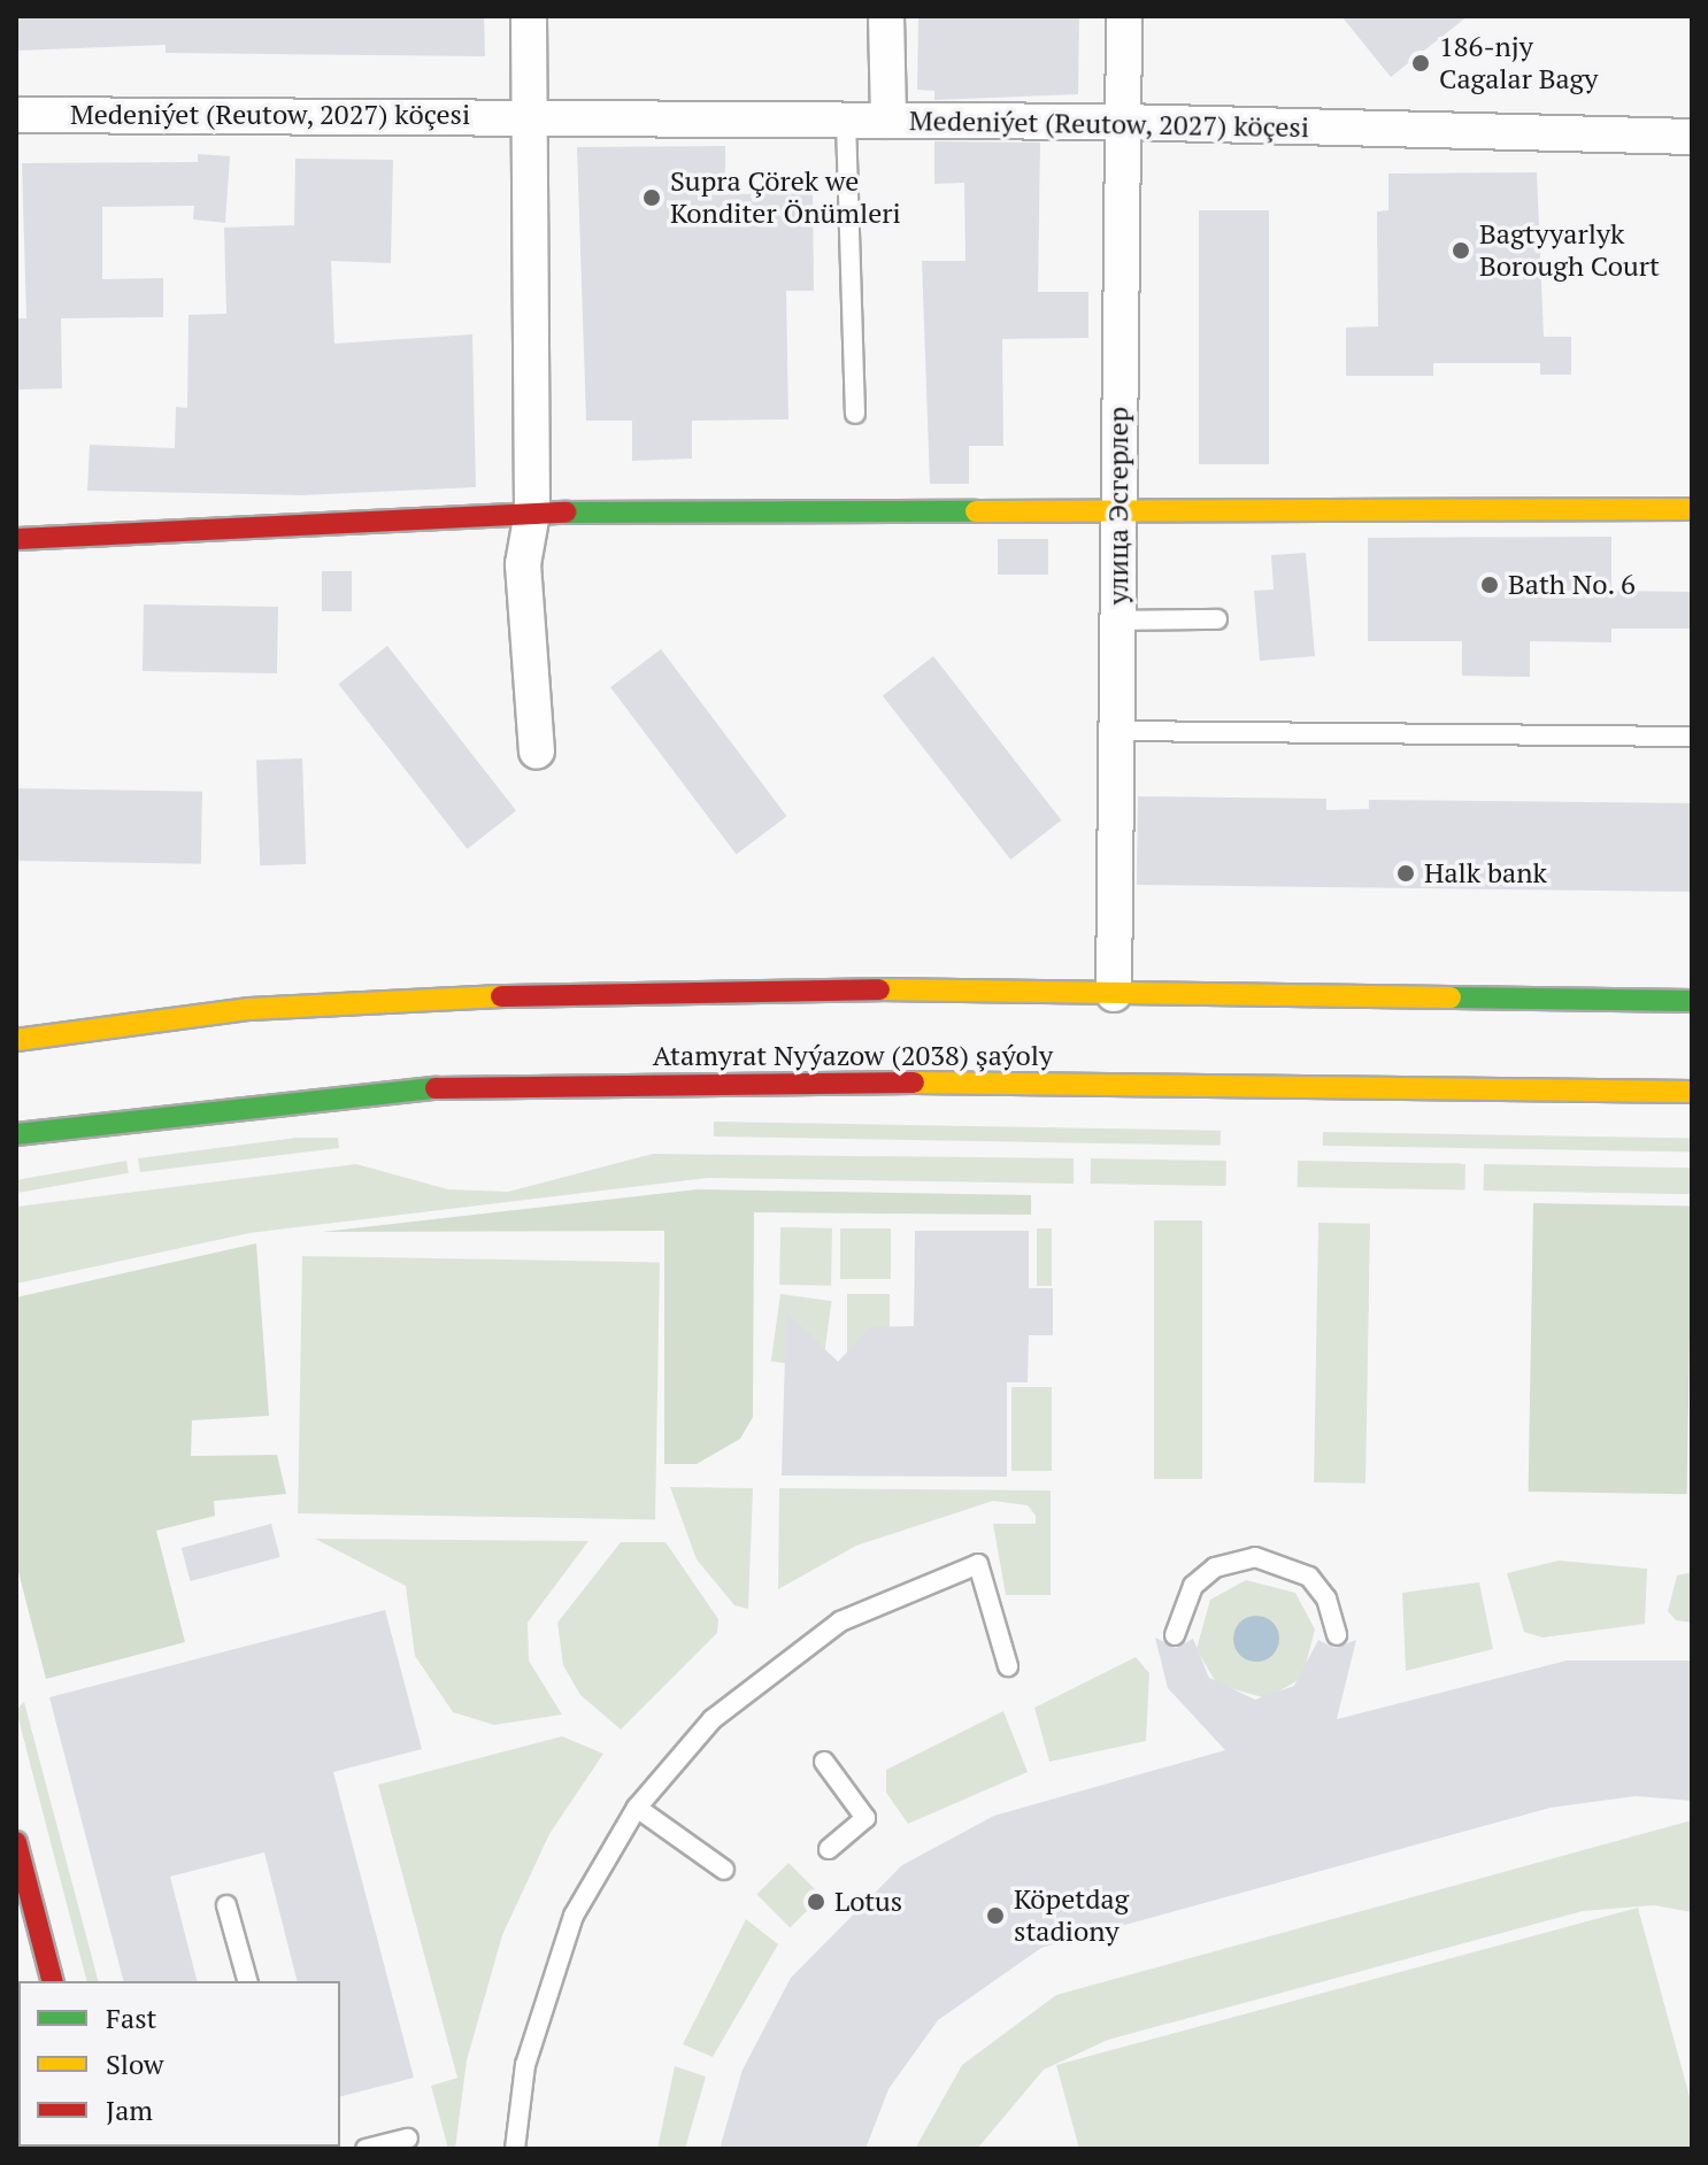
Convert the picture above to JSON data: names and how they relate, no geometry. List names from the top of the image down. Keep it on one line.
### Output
{"streets":{"main road":["Atamyrat Nyýazow (2038) şaýoly"],"street":["Medeniýet (Reutow, 2027) köçesi","улица Эсгерлер"]},"crossings":[["Medeniýet (Reutow, 2027) köçesi","улица Эсгерлер"]],"places":["186-njy Cagalar Bagy","Supra Çörek we Konditer Önümleri","Bagtyyarlyk Borough Court","Bath No. 6","Halk bank","Lotus","Köpetdag stadiony"],"legend":["Fast","Slow","Jam"]}
